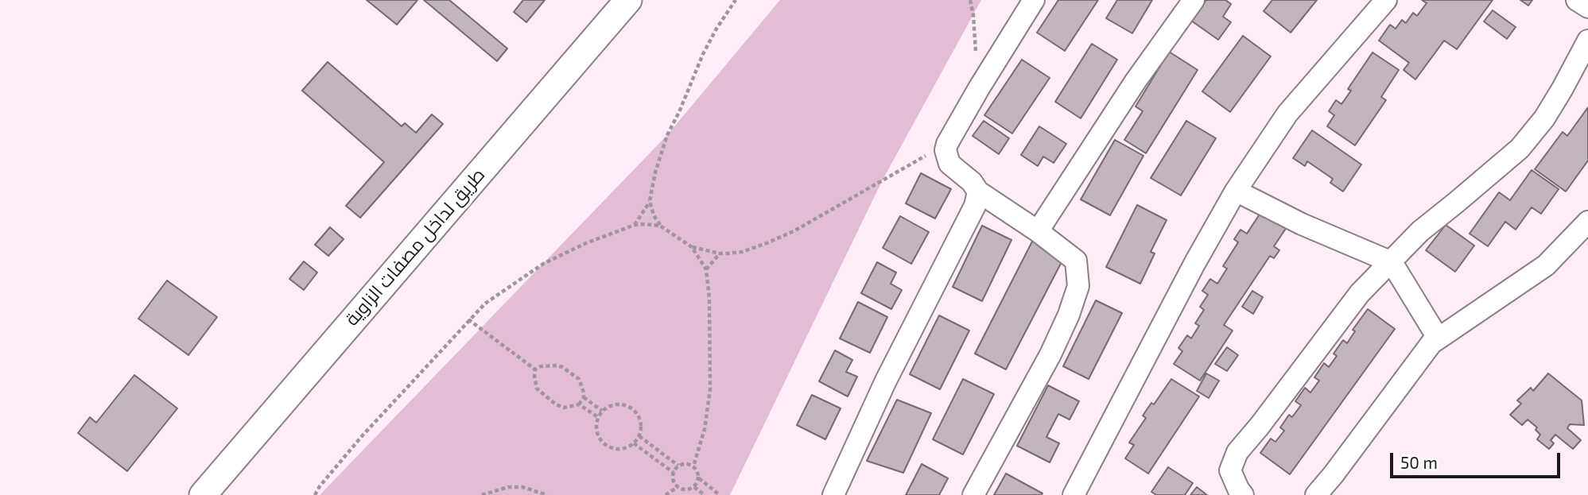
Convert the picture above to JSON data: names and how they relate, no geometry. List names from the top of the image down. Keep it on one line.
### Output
{"streets":{"street":["طريق لداخل مصفات الزاوية"]},"scale_bar":"50 m"}
